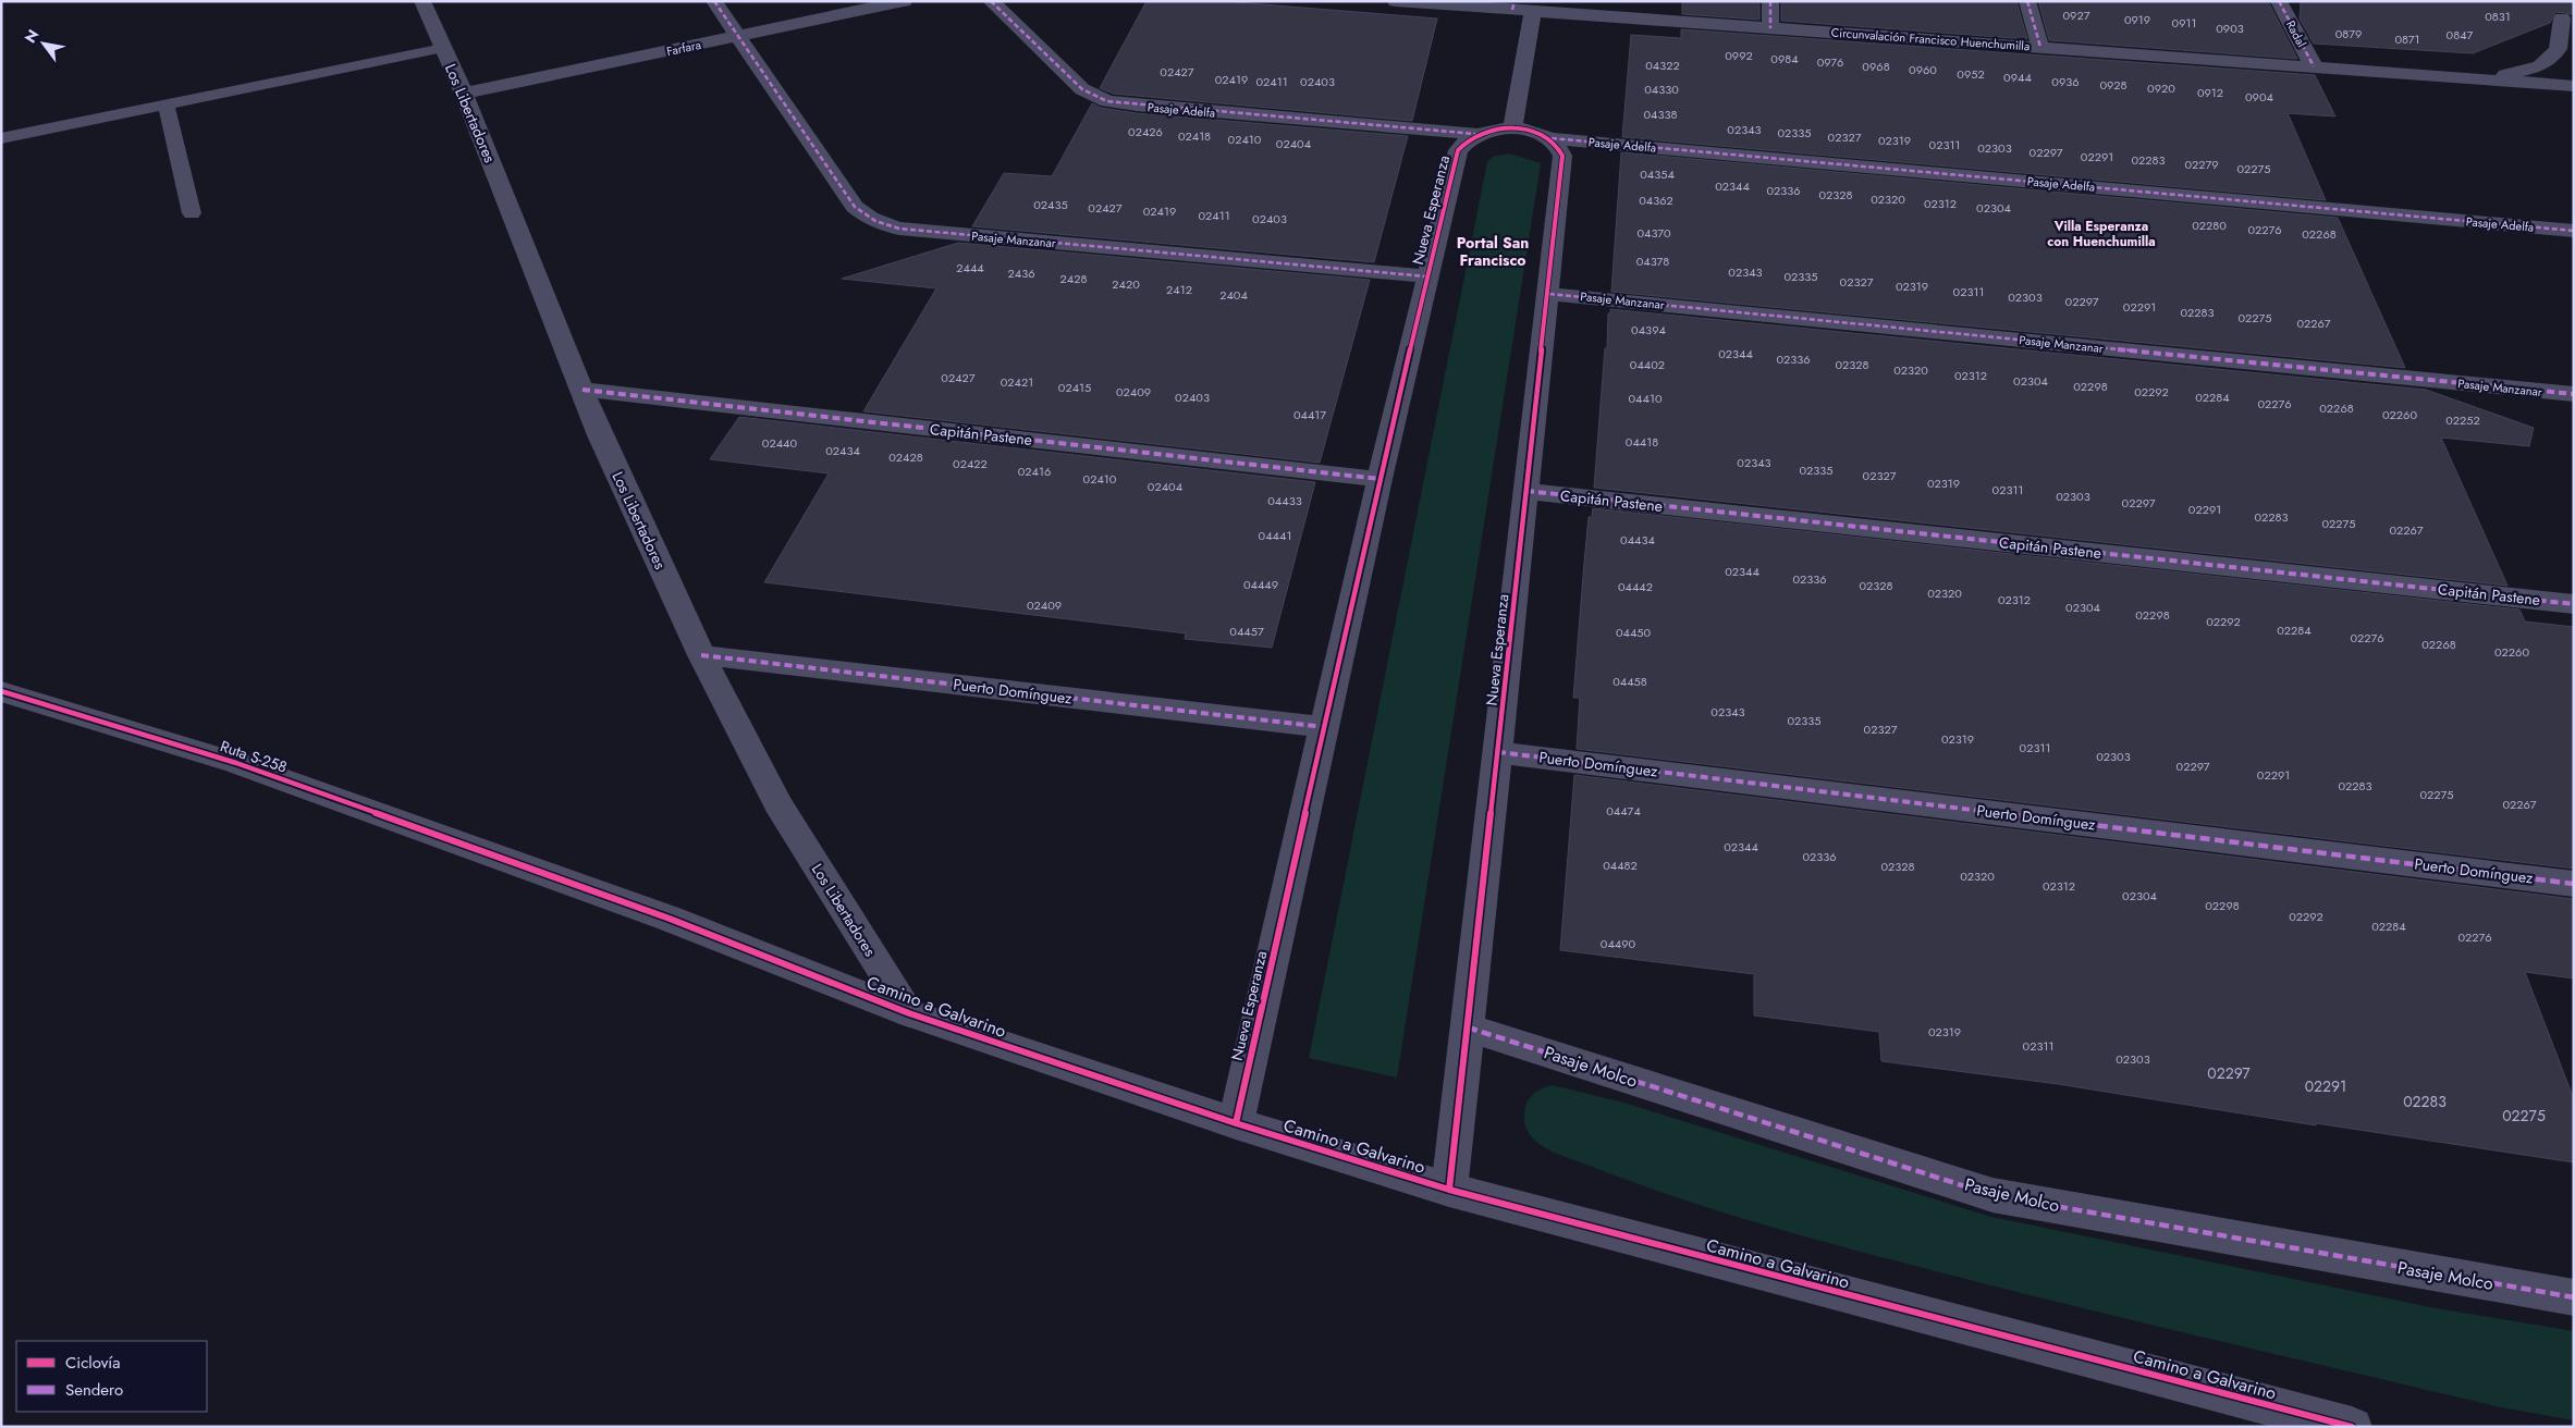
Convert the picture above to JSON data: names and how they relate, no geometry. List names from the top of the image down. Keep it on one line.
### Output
{"streets":{"street":["Radal","Circunvalación Francisco Huenchumilla","Farfara","Pasaje Adelfa","Los Libertadores","Nueva Esperanza","Pasaje Manzanar","Capitán Pastene","Puerto Domínguez","Ruta S-258","Camino a Galvarino","Pasaje Molco"]},"crossings":[["Radal","Circunvalación Francisco Huenchumilla"],["Farfara","Los Libertadores"],["Farfara","Pasaje Manzanar"],["Pasaje Adelfa","Nueva Esperanza"],["Los Libertadores","Capitán Pastene"],["Los Libertadores","Puerto Domínguez"],["Los Libertadores","Camino a Galvarino"],["Nueva Esperanza","Pasaje Manzanar"],["Nueva Esperanza","Capitán Pastene"],["Nueva Esperanza","Puerto Domínguez"],["Nueva Esperanza","Camino a Galvarino"],["Nueva Esperanza","Pasaje Molco"],["Ruta S-258","Camino a Galvarino"]],"districts":["Villa Esperanza con Huenchumilla","Portal San Francisco"],"house_numbers":["0927","0831","0919","0911","0903","0879","0847","0871","0992","0984","0976","04322","0968","0960","02427","0952","0944","02419","02411","02403","0936","0928","0920","04330","0912","0904","04338","02343","02426","02335","02418","02327","02410","02319","02404","02311","02303","02297","02291","02283","02279","02275","04354","02344","02336","02328","02320","04362","02312","02435","02427","02304","02419","02411","02403","02280","02276","04370","02268","04378","2444","02343","2436","02335","2428","02327","2420","02319","2412","02311","2404","02303","02297","02291","02283","02275","02267","04394","02344","02336","04402","02328","02320","02312","02427","02304","02421","02298","02415","02409","02292","02403","02284","04410","02276","02268","04417","02260","02252","04418","02440","02434","02428","02343","02422","02335","02416","02327","02410","02319","02404","02311","02303","04433","02297","02291","02283","02275","02267","04441","04434","02344","02336","04449","02328","04442","02320","02312","02409","02304","02298","02292","02284","04457","04450","02276","02268","02260","04458","02343","02335","02327","02319","02311","02303","02297","02291","02283","02275","02267","04474","02344","02336","04482","02328","02320","02312","02304","02298","02292","02284","02276","04490","02319","02311","02303","02297","02291","02283","02275"],"legend":["Ciclovía","Sendero"],"north":"top left"}
